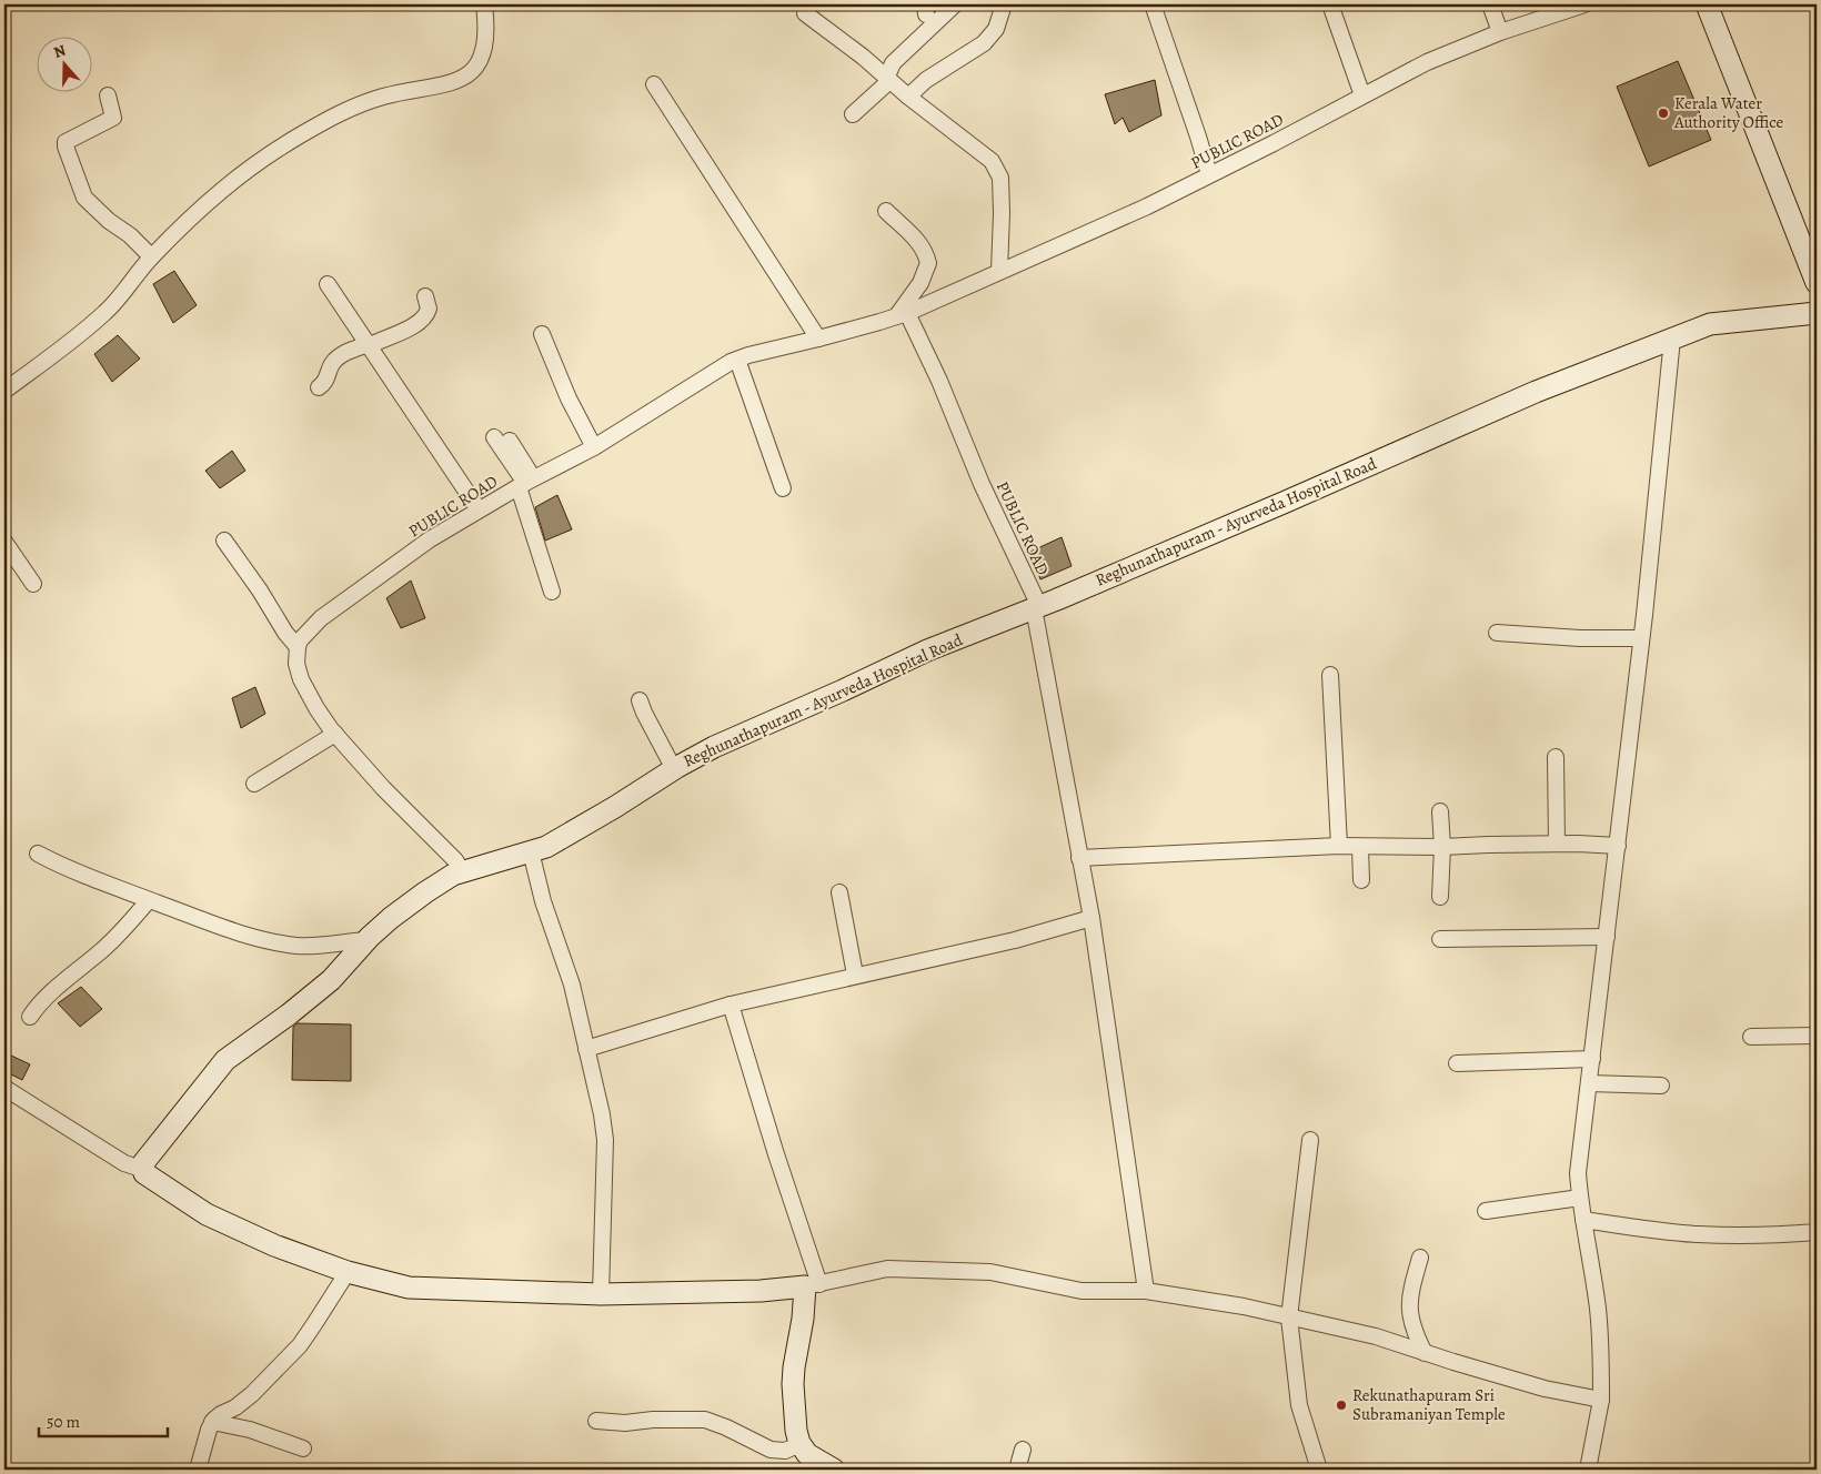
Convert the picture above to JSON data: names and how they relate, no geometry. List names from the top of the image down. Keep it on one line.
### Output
{"streets":{"main road":["Reghunathapuram - Ayurveda Hospital Road"],"street":["PUBLIC ROAD"]},"crossings":[["PUBLIC ROAD","Reghunathapuram - Ayurveda Hospital Road"]],"places":["Kerala Water Authority Office","Rekunathapuram Sri Subramaniyan Temple"],"scale_bar":"50 m","north":"top"}
